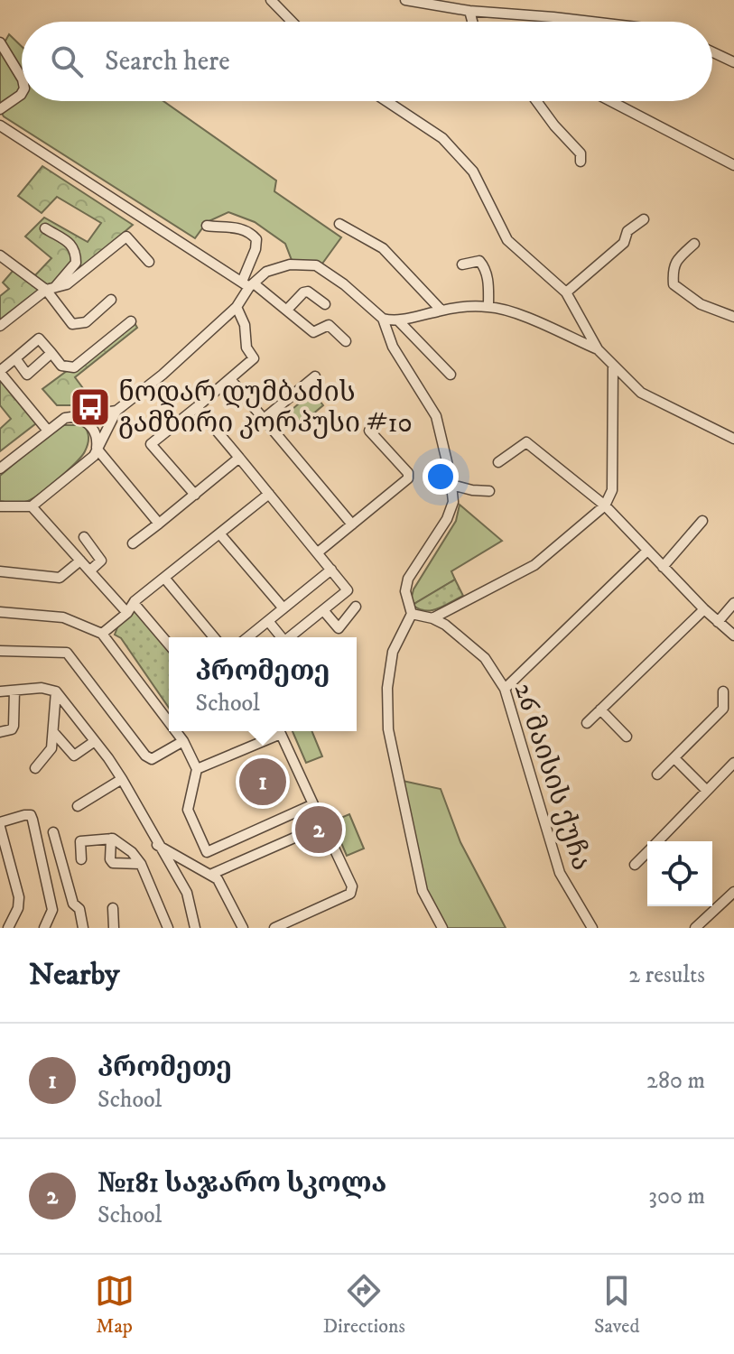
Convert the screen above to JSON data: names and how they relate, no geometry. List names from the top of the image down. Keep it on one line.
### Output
{"streets":{"street":["26 მაისის ქუჩა"]},"places":{"bus stop":["ნოდარ დუმბაძის გამზირი კორპუსი #10"]},"page":{"search":"Search here","popup":["პრომეთე","School"],"pins":["1","2"],"heading":["Nearby","2 results"],"list":[{"mark":"1","name":"პრომეთე","note":"School","value":"280 m"},{"mark":"2","name":"№181 საჯარო სკოლა","note":"School","value":"300 m"}],"nav":["Map","Directions","Saved"]}}
